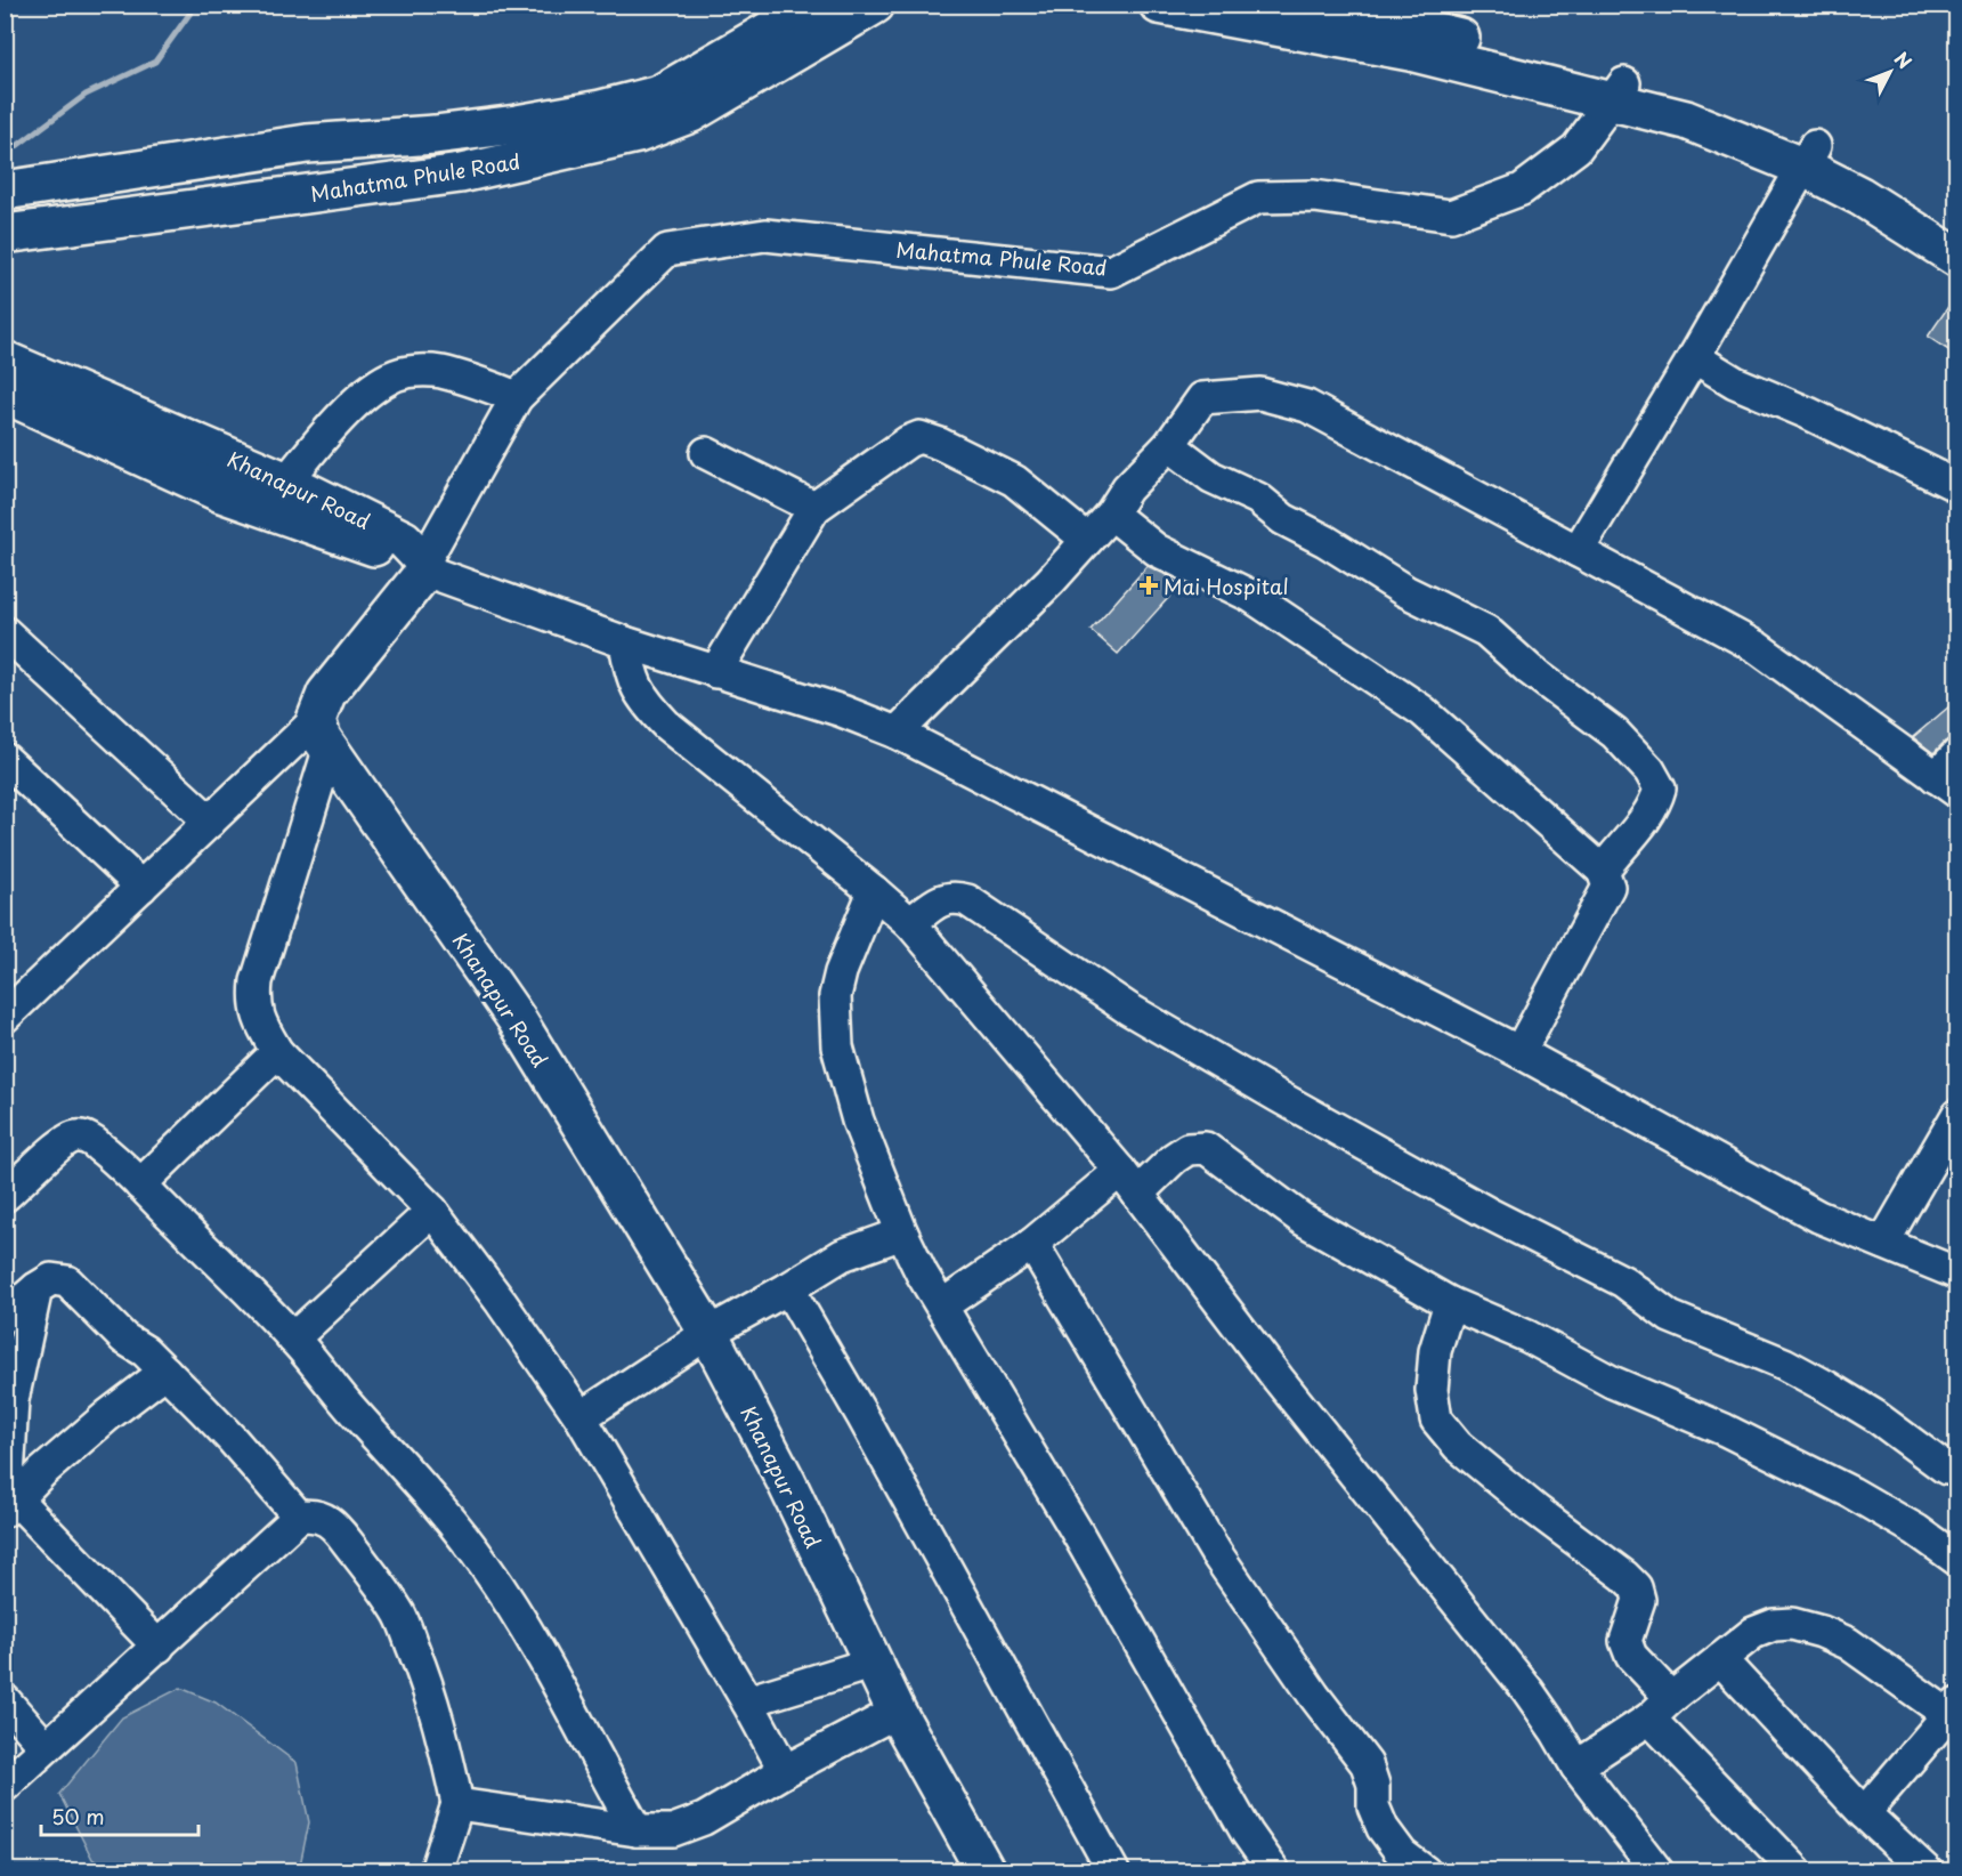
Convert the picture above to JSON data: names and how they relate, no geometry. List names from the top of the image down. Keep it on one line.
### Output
{"streets":{"main road":["Mahatma Phule Road","Khanapur Road"]},"crossings":[["Mahatma Phule Road","Khanapur Road"]],"places":{"health":["Mai Hospital"]},"scale_bar":"50 m","north":"top right"}
